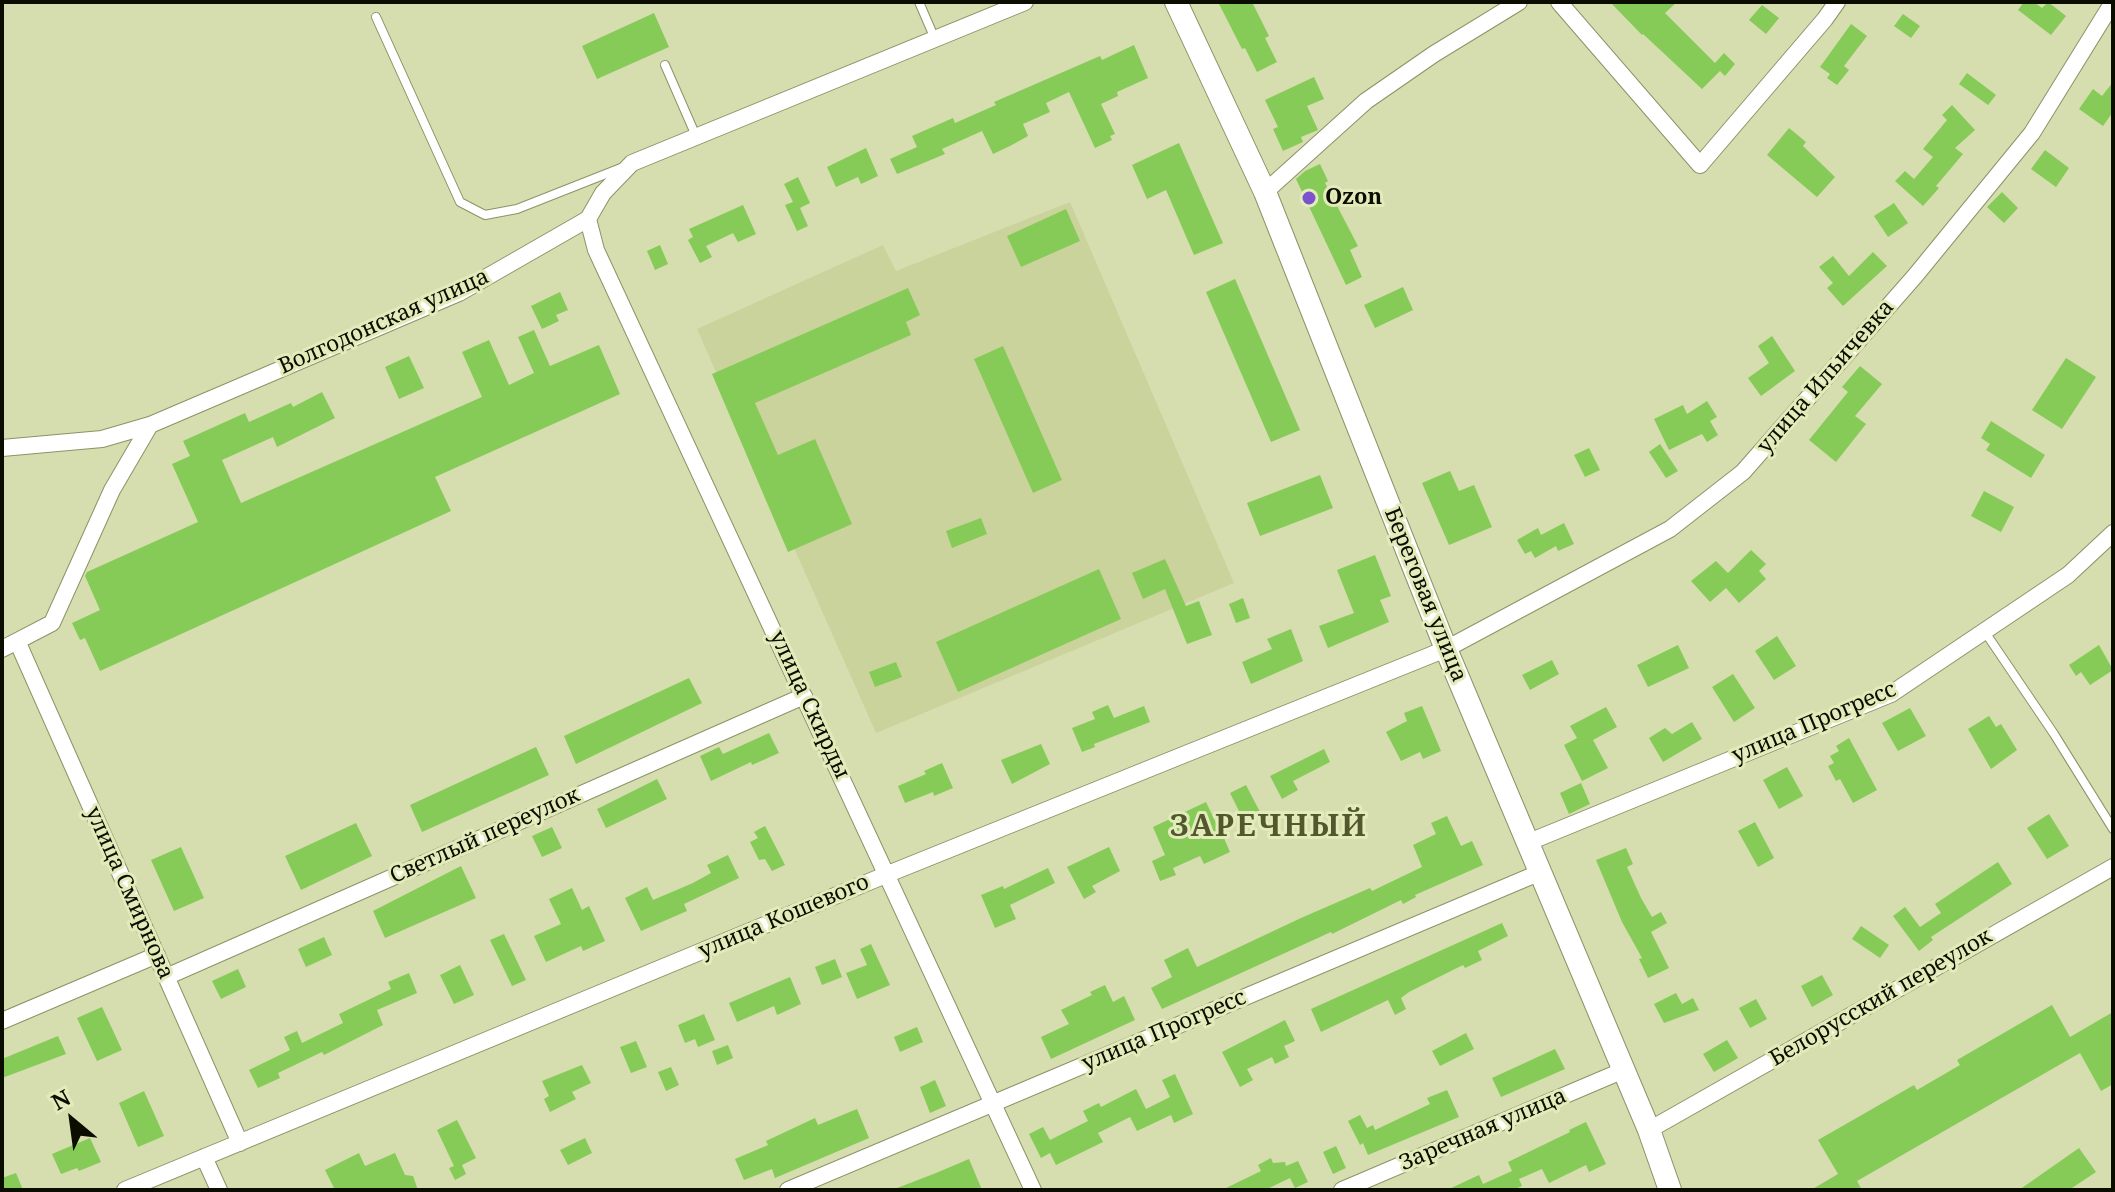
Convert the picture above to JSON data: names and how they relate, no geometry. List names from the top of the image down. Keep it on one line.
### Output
{"streets":{"main road":["Береговая улица"],"street":["Волгодонская улица","улица Ильичевка","улица Скирды","улица Прогресс","Светлый переулок","улица Смирнова","улица Кошевого","Белорусский переулок","Заречная улица"]},"crossings":[["Волгодонская улица","улица Скирды"],["улица Ильичевка","Береговая улица"],["улица Ильичевка","улица Кошевого"],["Береговая улица","улица Прогресс"],["Береговая улица","улица Кошевого"],["Береговая улица","Белорусский переулок"],["Береговая улица","Заречная улица"],["улица Скирды","улица Прогресс"],["улица Скирды","Светлый переулок"],["улица Скирды","улица Кошевого"],["Светлый переулок","улица Смирнова"],["улица Смирнова","улица Кошевого"]],"districts":["ЗАРЕЧНЫЙ"],"places":["Ozon"],"north":"top left"}
